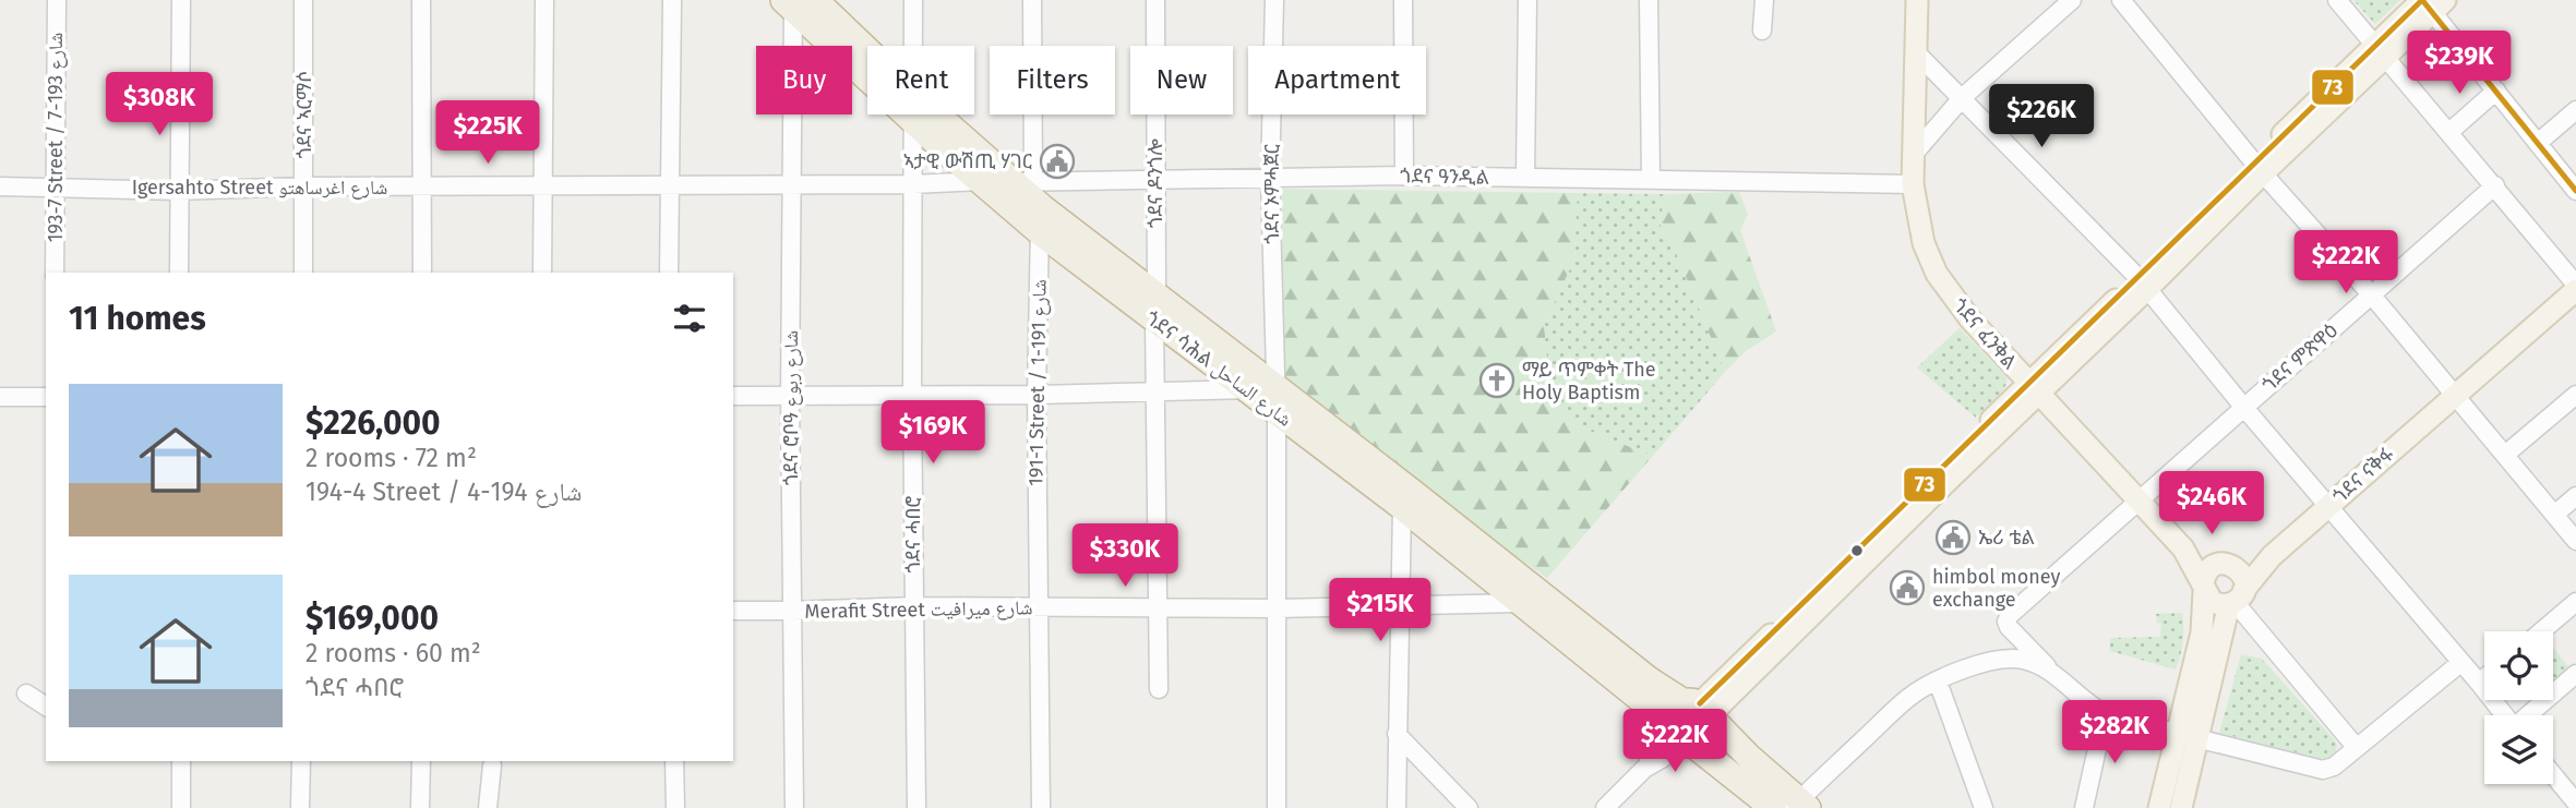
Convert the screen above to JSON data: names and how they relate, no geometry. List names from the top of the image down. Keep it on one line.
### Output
{"streets":{"highway":["ጎደና ሳሕል شارع الساحل"],"main road":["ጎደና ፈንቅል","ጎደና ናቅፋ"],"street":["ጎደና ኣርማሶ","193-7 Street / شارع 193-7","ጎደና ዓንዲል","ጎደና ዶንጎሎ","Igersahto Street شارع اغرساهتو","ጎደና ኦምሓጀር","ጎደና ምጽዋዕ","191-1 Street / شارع 191-1","ጎደና ሮቦዓ شارع ربوع","ጎደና ሓበሮ","Merafit Street شارع ميرافيت"]},"crossings":[["ጎደና ኣርማሶ","Igersahto Street شارع اغرساهتو"],["193-7 Street / شارع 193-7","Igersahto Street شارع اغرساهتو"],["ጎደና ዓንዲል","ጎደና ዶንጎሎ"],["ጎደና ዓንዲል","Igersahto Street شارع اغرساهتو"],["ጎደና ዓንዲል","ጎደና ኦምሓጀር"],["ጎደና ዓንዲል","ጎደና ፈንቅል"],["ጎደና ዓንዲል","ጎደና ሳሕል شارع الساحل"],["ጎደና ዶንጎሎ","ጎደና ሳሕል شارع الساحل"],["ጎደና ዶንጎሎ","Merafit Street شارع ميرافيت"],["Igersahto Street شارع اغرساهتو","ጎደና ሳሕል شارع الساحل"],["Igersahto Street شارع اغرساهتو","ጎደና ሮቦዓ شارع ربوع"],["Igersahto Street شارع اغرساهتو","ጎደና ሓበሮ"],["ጎደና ኦምሓጀር","ጎደና ሳሕል شارع الساحل"],["ጎደና ኦምሓጀር","Merafit Street شارع ميرافيت"],["ጎደና ፈንቅል","ጎደና ምጽዋዕ"],["ጎደና ፈንቅል","ጎደና ናቅፋ"],["ጎደና ሳሕል شارع الساحل","191-1 Street / شارع 191-1"],["ጎደና ሳሕል شارع الساحل","ጎደና ሮቦዓ شارع ربوع"],["ጎደና ሳሕል شارع الساحل","ጎደና ሓበሮ"],["ጎደና ሳሕል شارع الساحل","Merafit Street شارع ميرافيت"],["191-1 Street / شارع 191-1","Merafit Street شارع ميرافيت"],["ጎደና ሮቦዓ شارع ربوع","Merafit Street شارع ميرافيت"],["ጎደና ሓበሮ","Merafit Street شارع ميرافيت"]],"places":{"public building":["ኣታዊ ውሽጢ ሃገር","ኤሪ ቴል","himbol money exchange"],"church":["ማይ ጥምቀት The Holy Baptism"]},"lines":["transit line 73"],"page":{"price":["$239K","$308K","$226K","$225K","$222K","$169K","$246K","$330K","$215K","$282K","$222K"],"chip":["Buy","Rent","Filters","New","Apartment"],"heading":"11 homes","list":[{"name":"$226,000","note":"2 rooms · 72 m² · 194-4 Street / شارع 194-4"},{"name":"$169,000","note":"2 rooms · 60 m² · ጎደና ሓበሮ"}]}}
